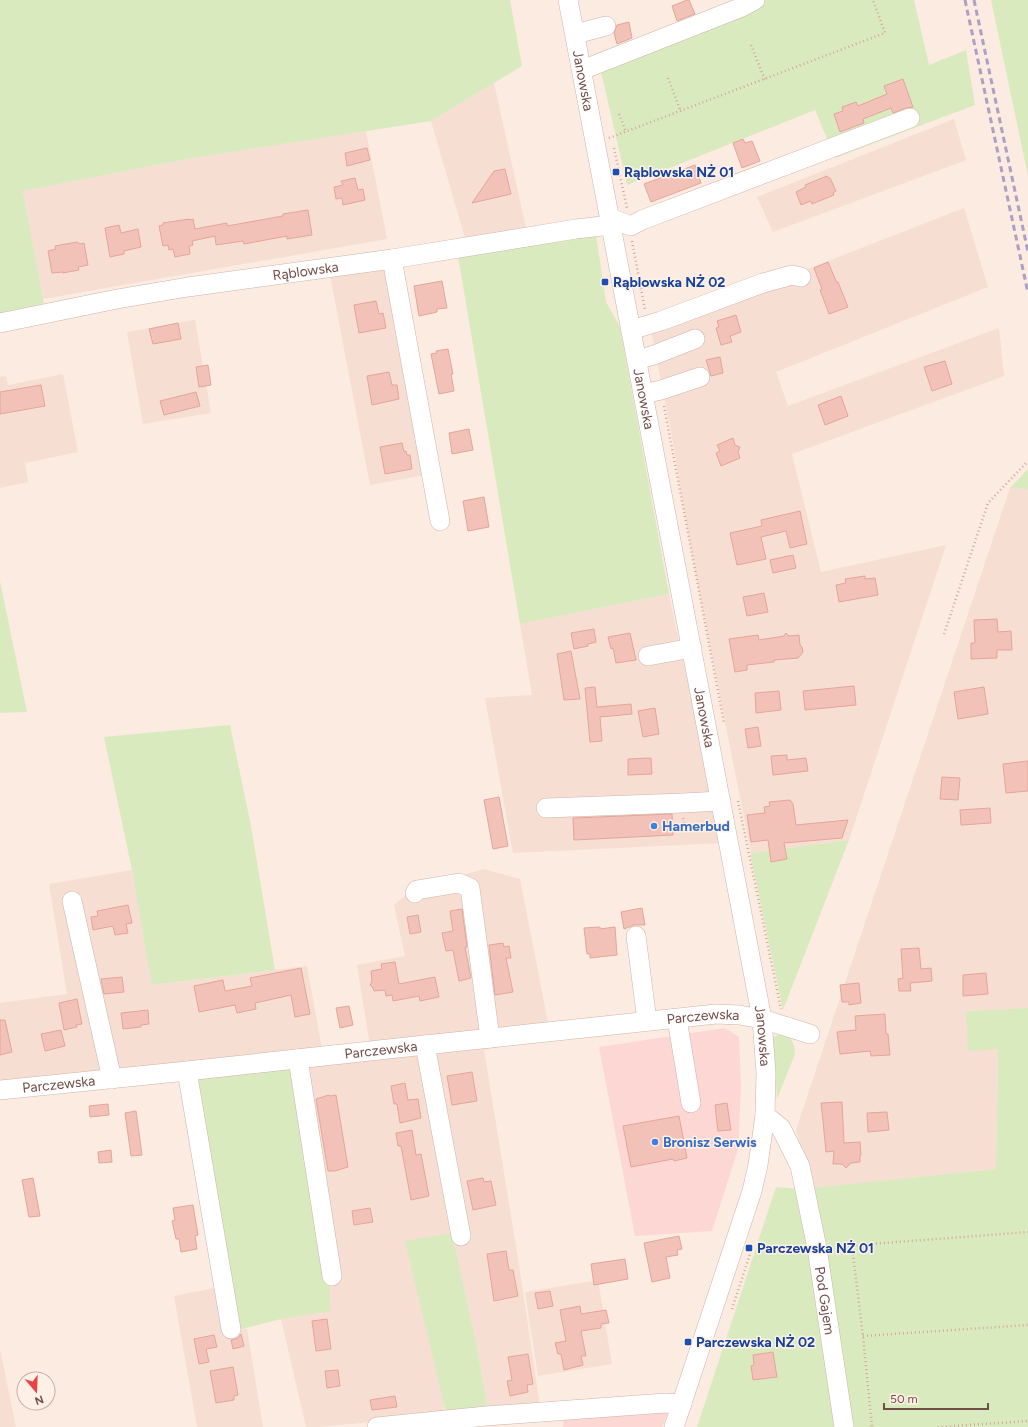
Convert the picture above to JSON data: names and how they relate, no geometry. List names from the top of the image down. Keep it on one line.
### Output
{"streets":{"street":["Janowska","Rąblowska","Parczewska","Pod Gajem"]},"crossings":[["Janowska","Rąblowska"],["Janowska","Parczewska"],["Janowska","Pod Gajem"]],"places":{"transit":["Rąblowska NŻ 01","Rąblowska NŻ 02","Parczewska NŻ 01","Parczewska NŻ 02"],"other":["Hamerbud","Bronisz Serwis"]},"scale_bar":"50 m","north":"bottom"}
